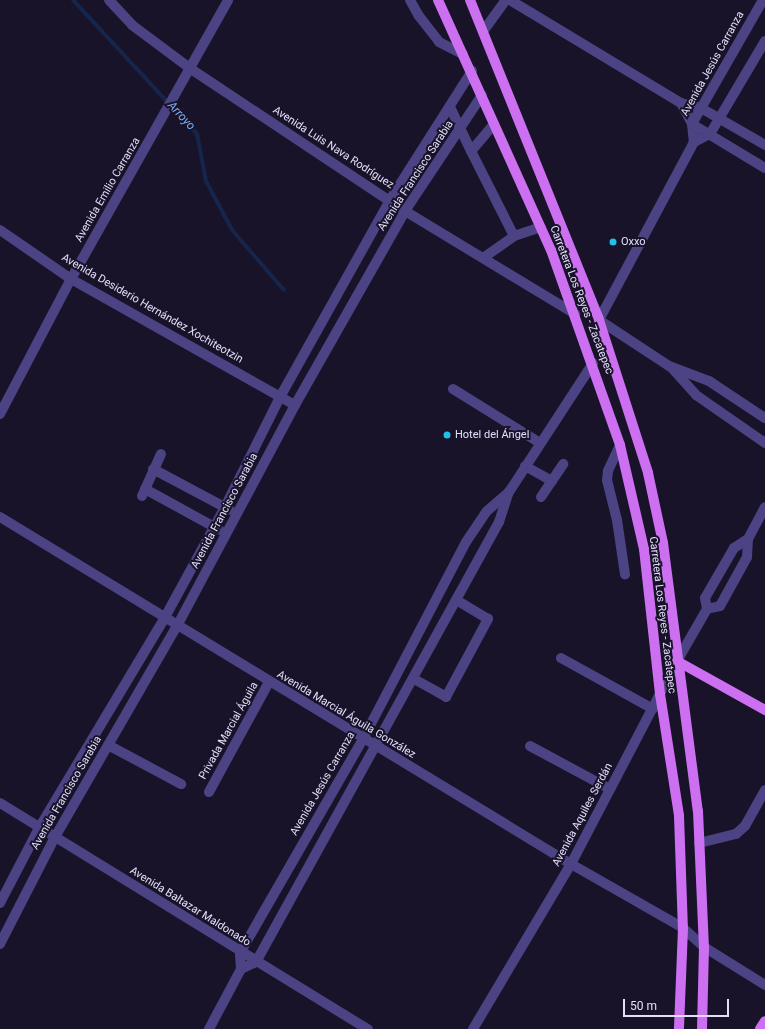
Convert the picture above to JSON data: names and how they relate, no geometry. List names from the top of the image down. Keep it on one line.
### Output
{"streets":{"main road":["Carretera Los Reyes - Zacatepec"],"street":["Avenida Jesús Carranza","Avenida Luis Nava Rodríguez","Avenida Francisco Sarabia","Avenida Emilio Carranza","Avenida Desiderio Hernández Xochiteotzin","Avenida Marcial Águila González","Privada Marcial Águila","Avenida Aquiles Serdán","Avenida Baltazar Maldonado"]},"crossings":[["Avenida Jesús Carranza","Carretera Los Reyes - Zacatepec"],["Avenida Jesús Carranza","Avenida Marcial Águila González"],["Avenida Jesús Carranza","Avenida Baltazar Maldonado"],["Avenida Luis Nava Rodríguez","Avenida Francisco Sarabia"],["Avenida Luis Nava Rodríguez","Avenida Emilio Carranza"],["Avenida Luis Nava Rodríguez","Carretera Los Reyes - Zacatepec"],["Avenida Francisco Sarabia","Carretera Los Reyes - Zacatepec"],["Avenida Francisco Sarabia","Avenida Desiderio Hernández Xochiteotzin"],["Avenida Francisco Sarabia","Avenida Marcial Águila González"],["Avenida Francisco Sarabia","Avenida Baltazar Maldonado"],["Avenida Emilio Carranza","Avenida Desiderio Hernández Xochiteotzin"],["Carretera Los Reyes - Zacatepec","Avenida Marcial Águila González"],["Carretera Los Reyes - Zacatepec","Avenida Aquiles Serdán"],["Avenida Marcial Águila González","Privada Marcial Águila"],["Avenida Marcial Águila González","Avenida Aquiles Serdán"]],"water":["Arroyo"],"places":["Oxxo","Hotel del Ángel"],"scale_bar":"50 m"}
